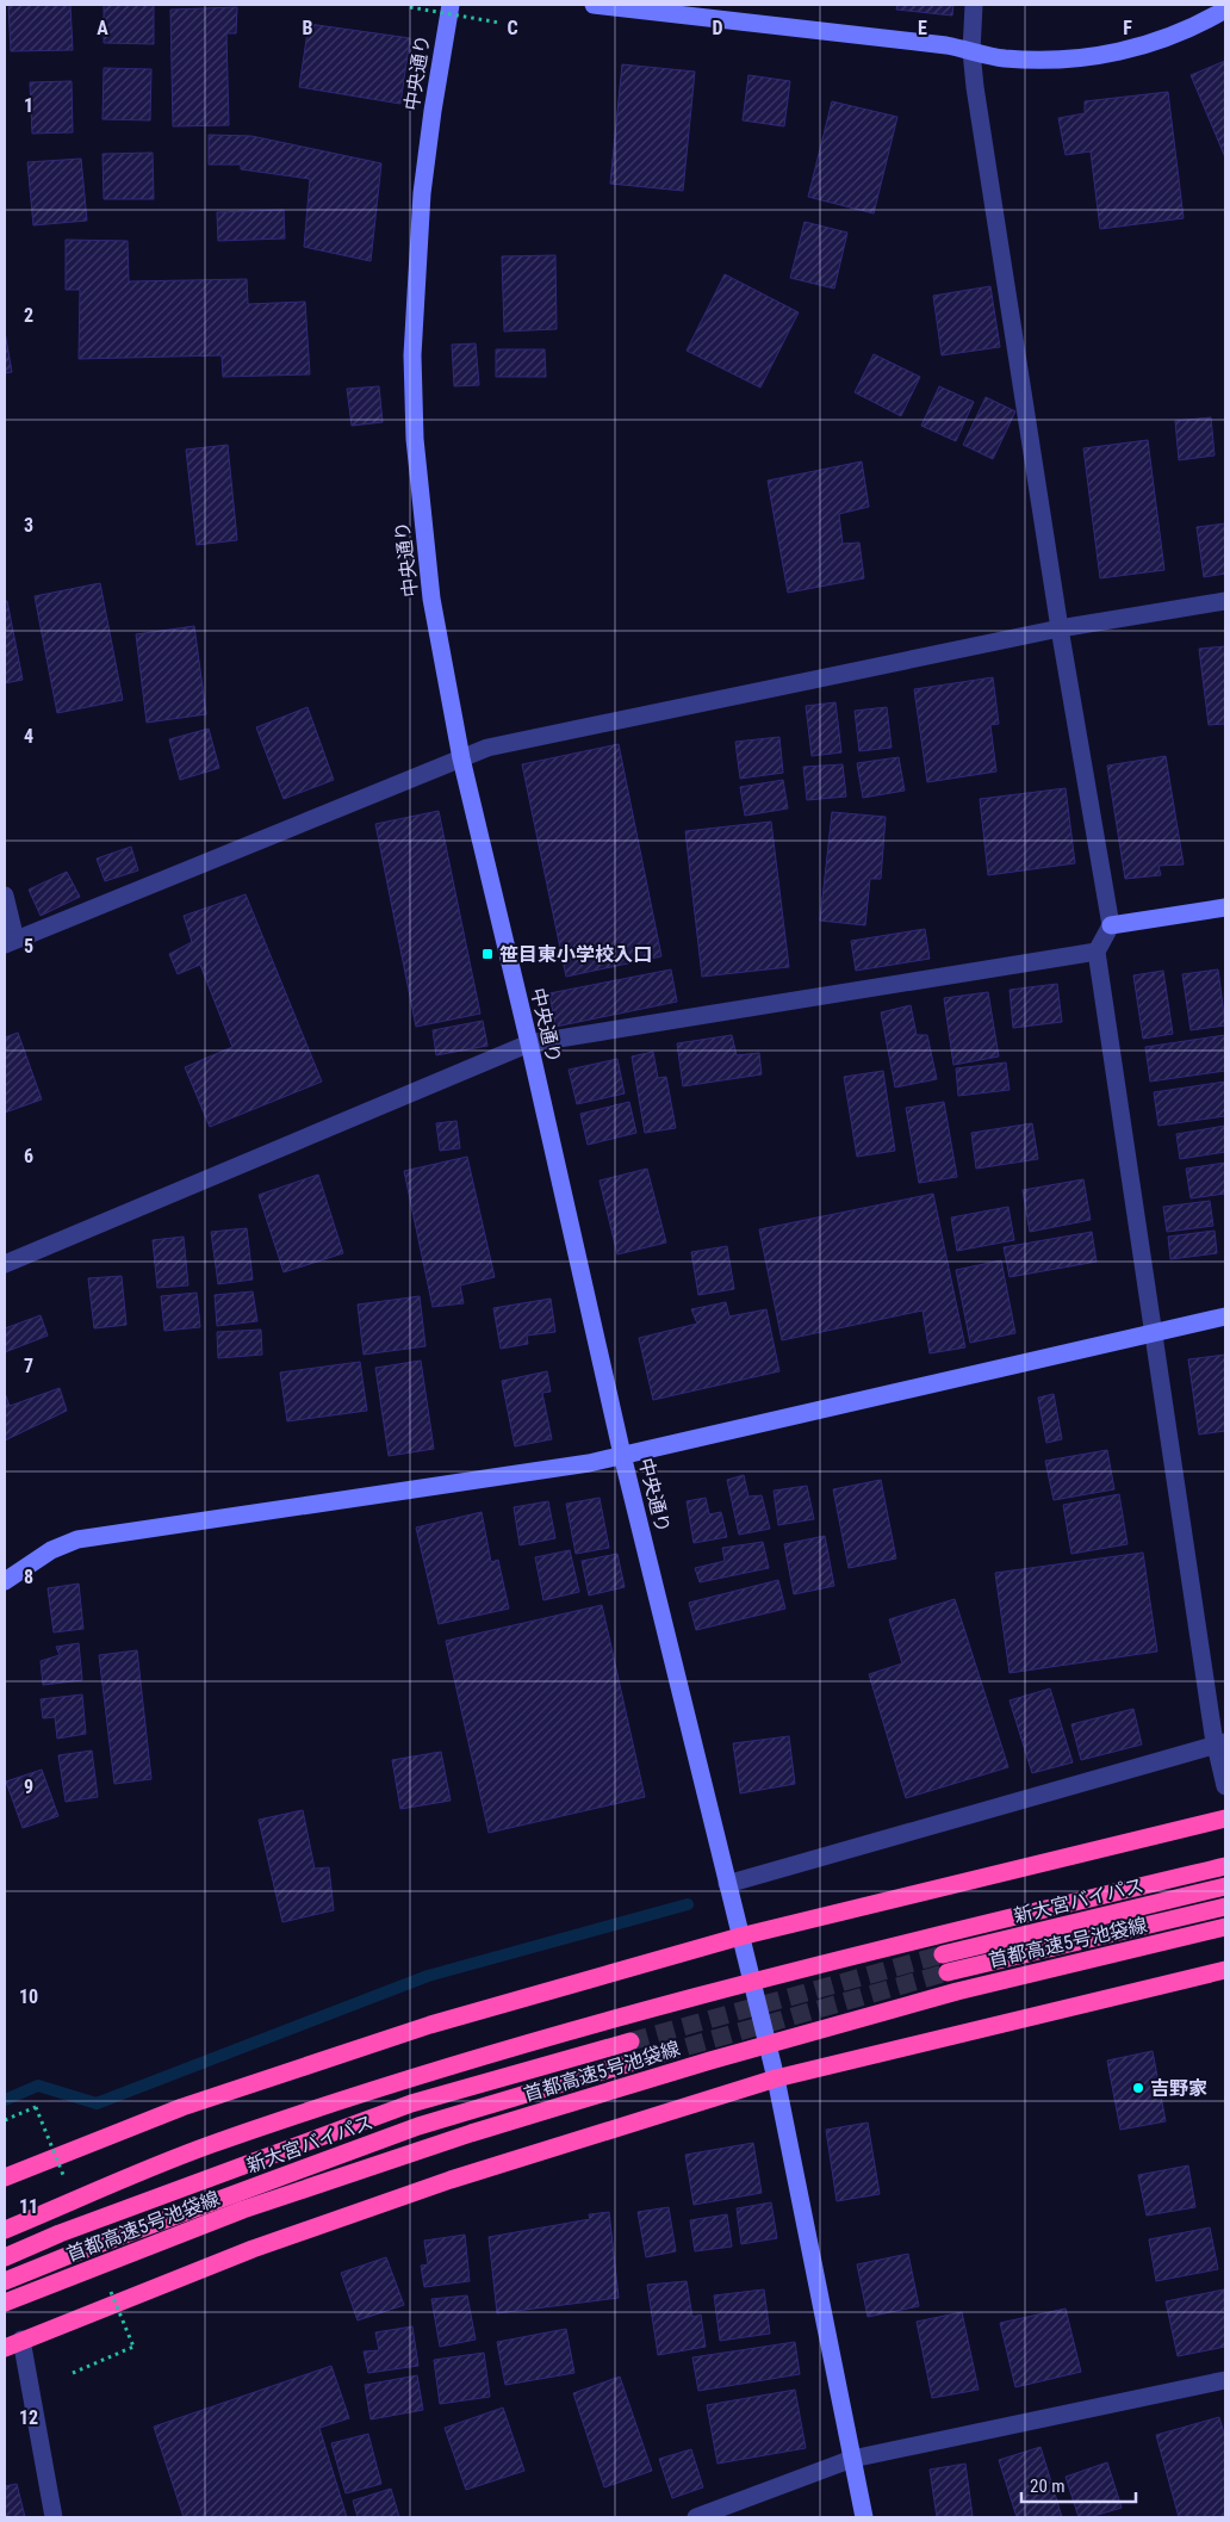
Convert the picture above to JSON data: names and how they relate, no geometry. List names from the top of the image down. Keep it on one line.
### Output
{"streets":{"highway":["新大宮バイパス","首都高速5号池袋線"],"street":["中央通り"]},"places":{"transit":["笹目東小学校入口"],"other":["吉野家"]},"scale_bar":"20 m","grid":{"columns":["A","B","C","D","E","F"],"rows":["1","2","3","4","5","6","7","8","9","10","11","12"]}}
